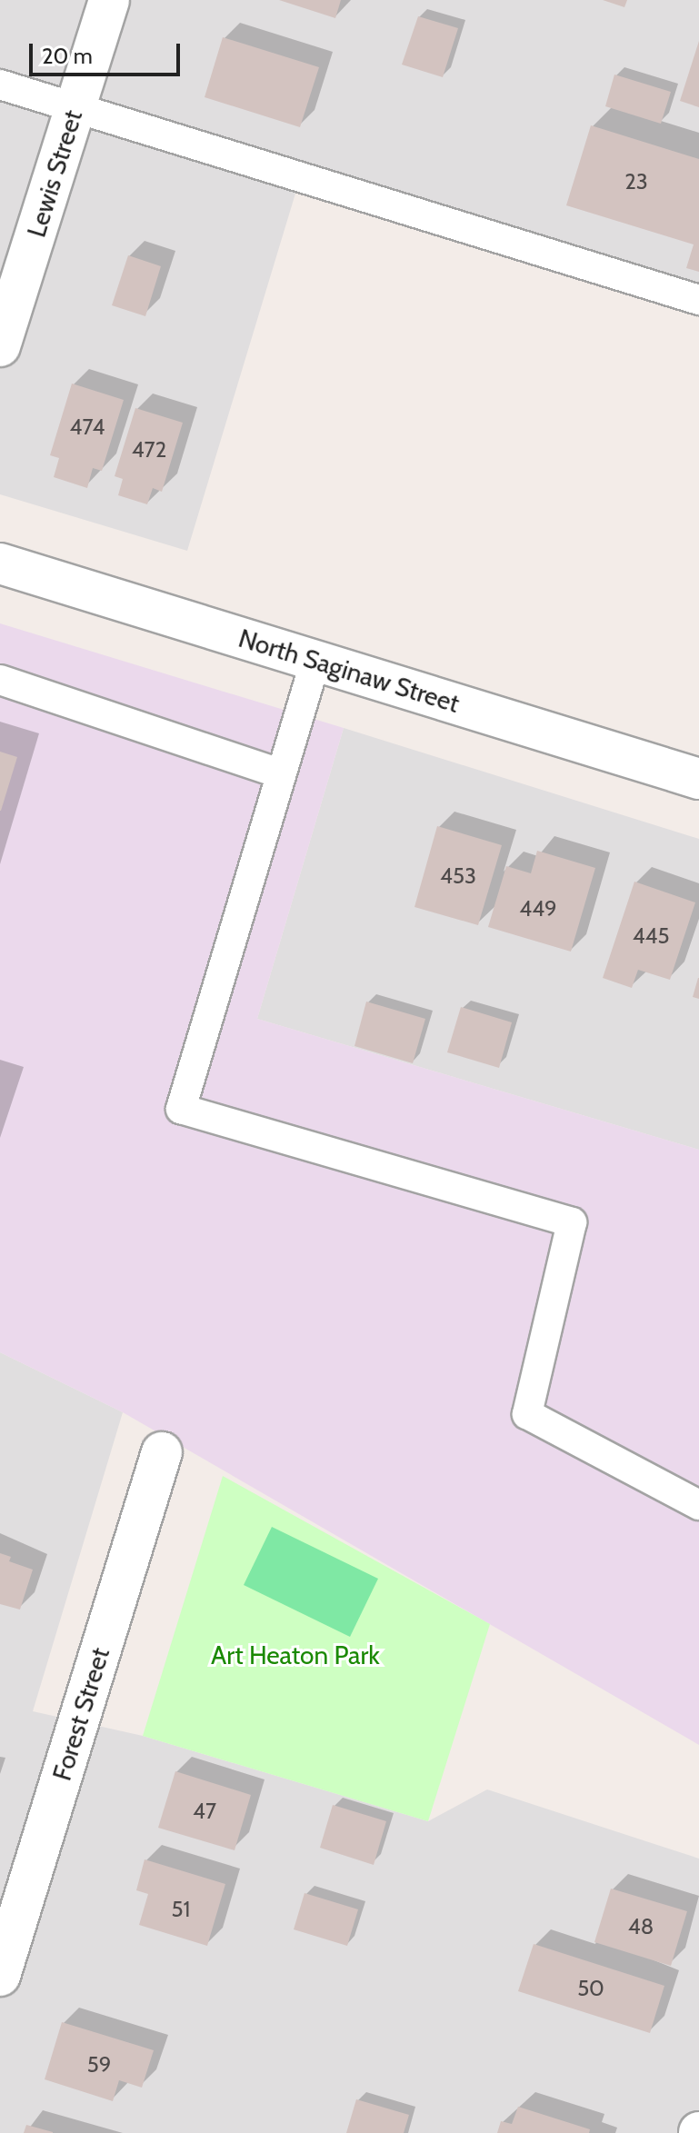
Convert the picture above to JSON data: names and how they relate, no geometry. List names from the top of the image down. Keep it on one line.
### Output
{"streets":{"street":["Lewis Street","North Saginaw Street","Forest Street"]},"parks":["Art Heaton Park"],"house_numbers":["23","474","472","453","449","445","47","51","48","50","59"],"scale_bar":"20 m"}
